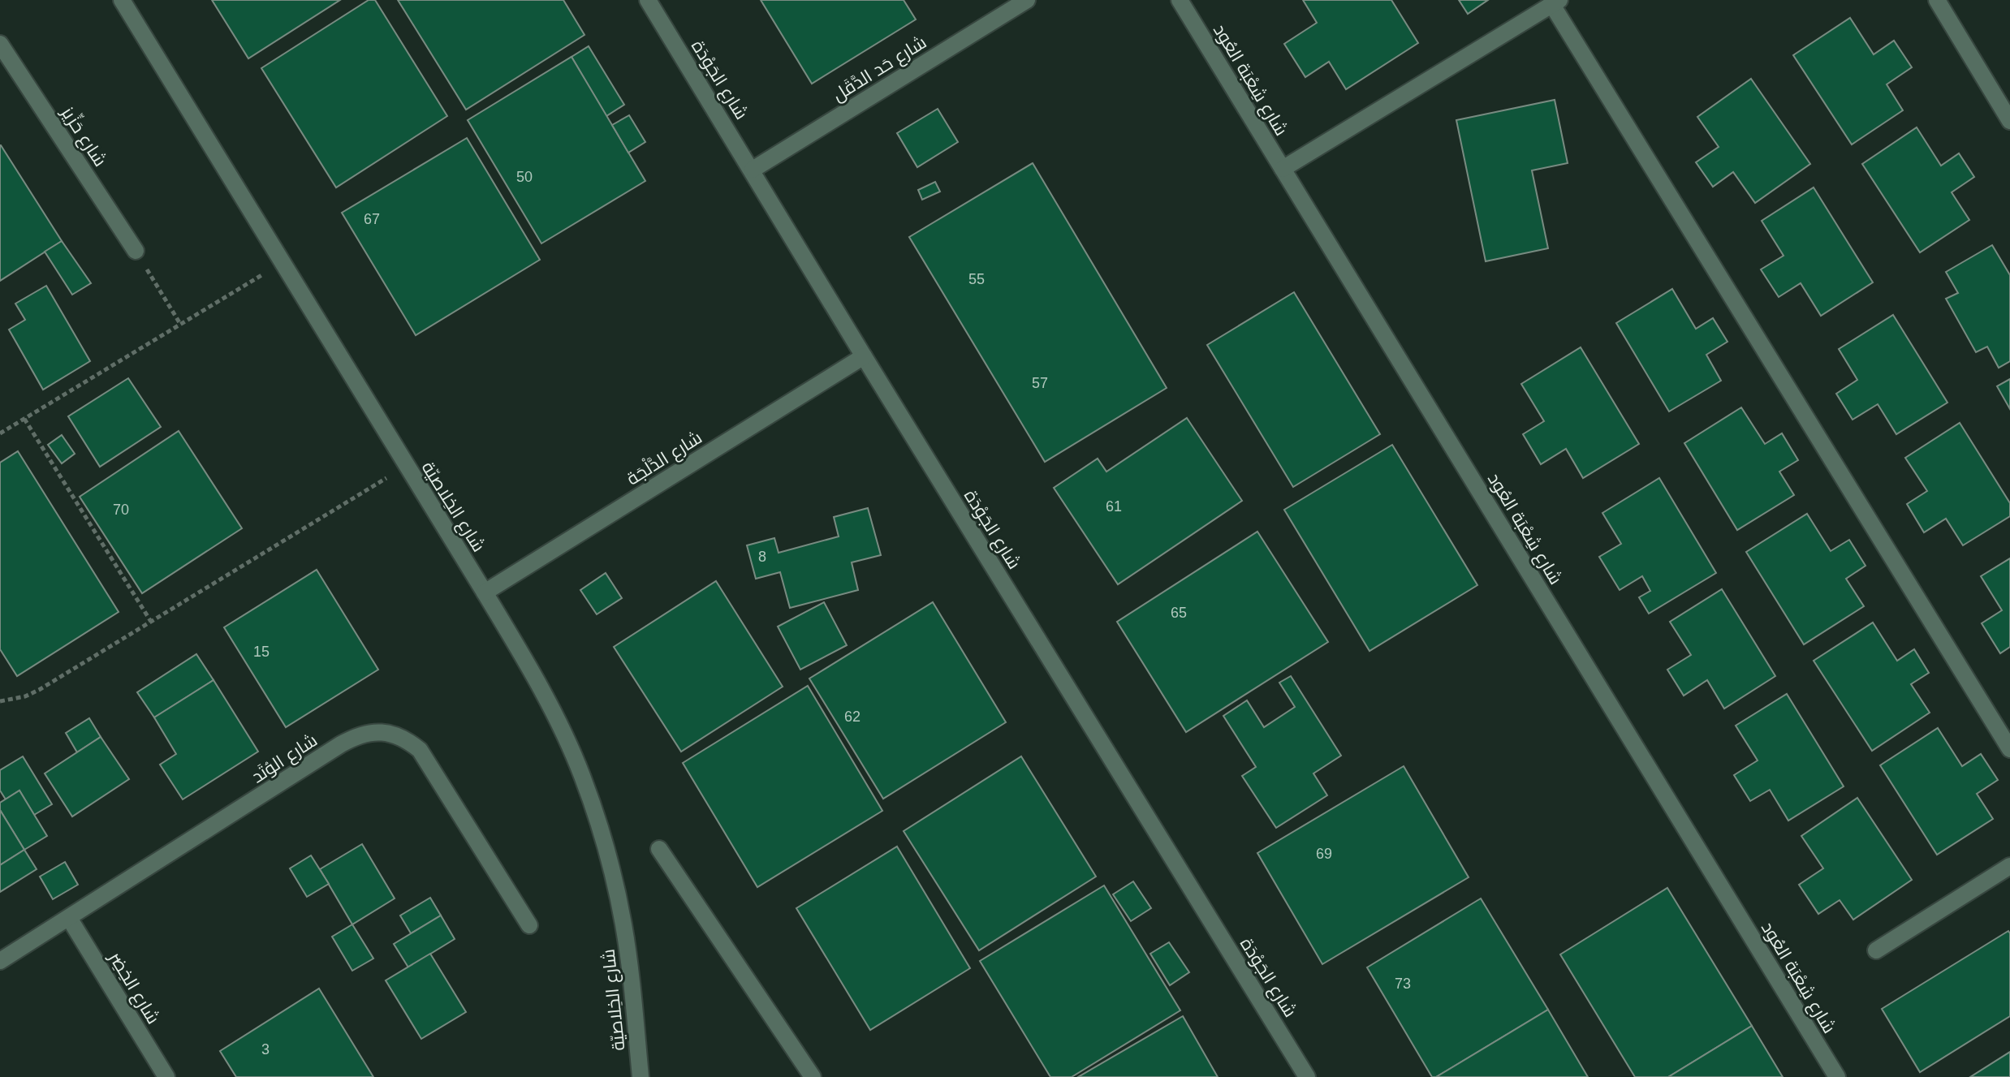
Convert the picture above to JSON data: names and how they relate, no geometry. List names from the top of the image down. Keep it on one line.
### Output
{"streets":{"street":["شارع حَد الدَّقَل","شارع الجَوْدَة","شارع شِعْبَة العُود","شارع حَزِّيز","شارع الدَّلْجَة","شارع الخِلاصيّة","شارع الوُتَد","شارع الخِضِر"]},"crossings":[["شارع حَد الدَّقَل","شارع الجَوْدَة"],["شارع الجَوْدَة","شارع الدَّلْجَة"],["شارع الدَّلْجَة","شارع الخِلاصيّة"],["شارع الوُتَد","شارع الخِضِر"]],"house_numbers":["50","67","55","57","61","70","8","65","15","62","69","73","3"]}
